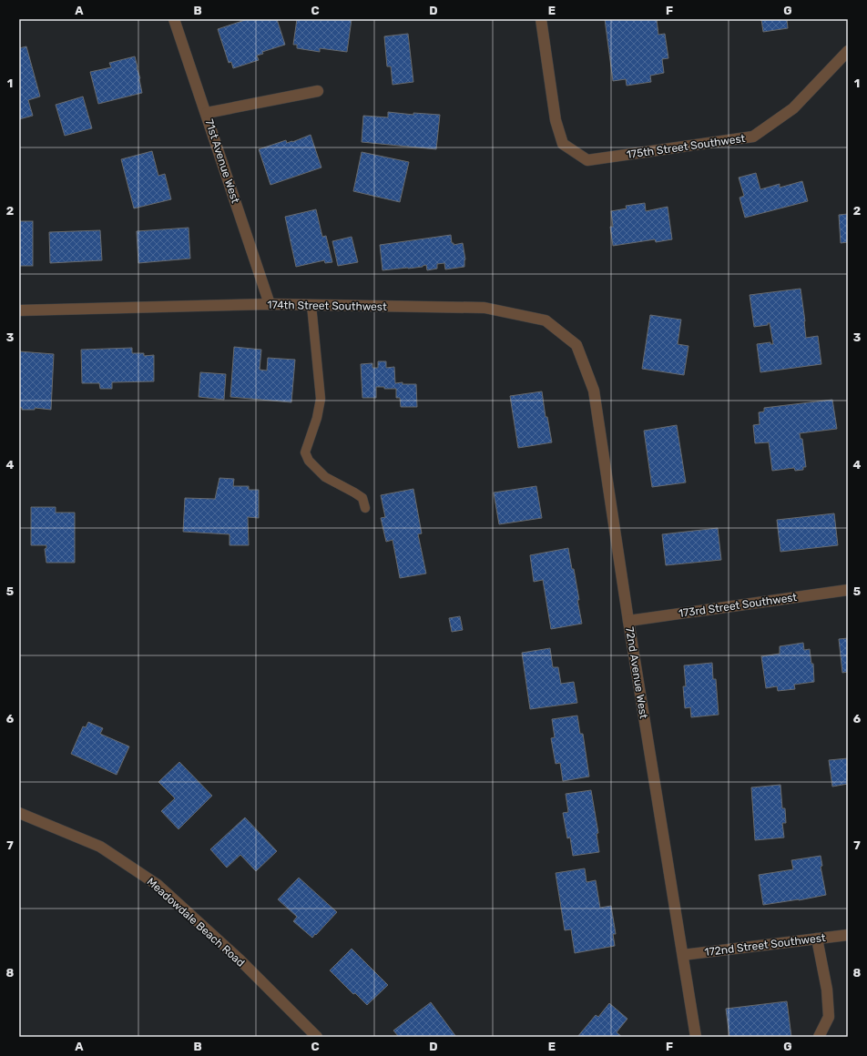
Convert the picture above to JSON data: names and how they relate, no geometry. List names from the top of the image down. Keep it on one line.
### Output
{"streets":{"street":["175th Street Southwest","71st Avenue West","174th Street Southwest","173rd Street Southwest","72nd Avenue West","Meadowdale Beach Road","172nd Street Southwest"]},"crossings":[["71st Avenue West","174th Street Southwest"],["174th Street Southwest","72nd Avenue West"],["173rd Street Southwest","72nd Avenue West"],["72nd Avenue West","172nd Street Southwest"]],"grid":{"columns":["A","B","C","D","E","F","G"],"rows":["1","2","3","4","5","6","7","8"]}}
